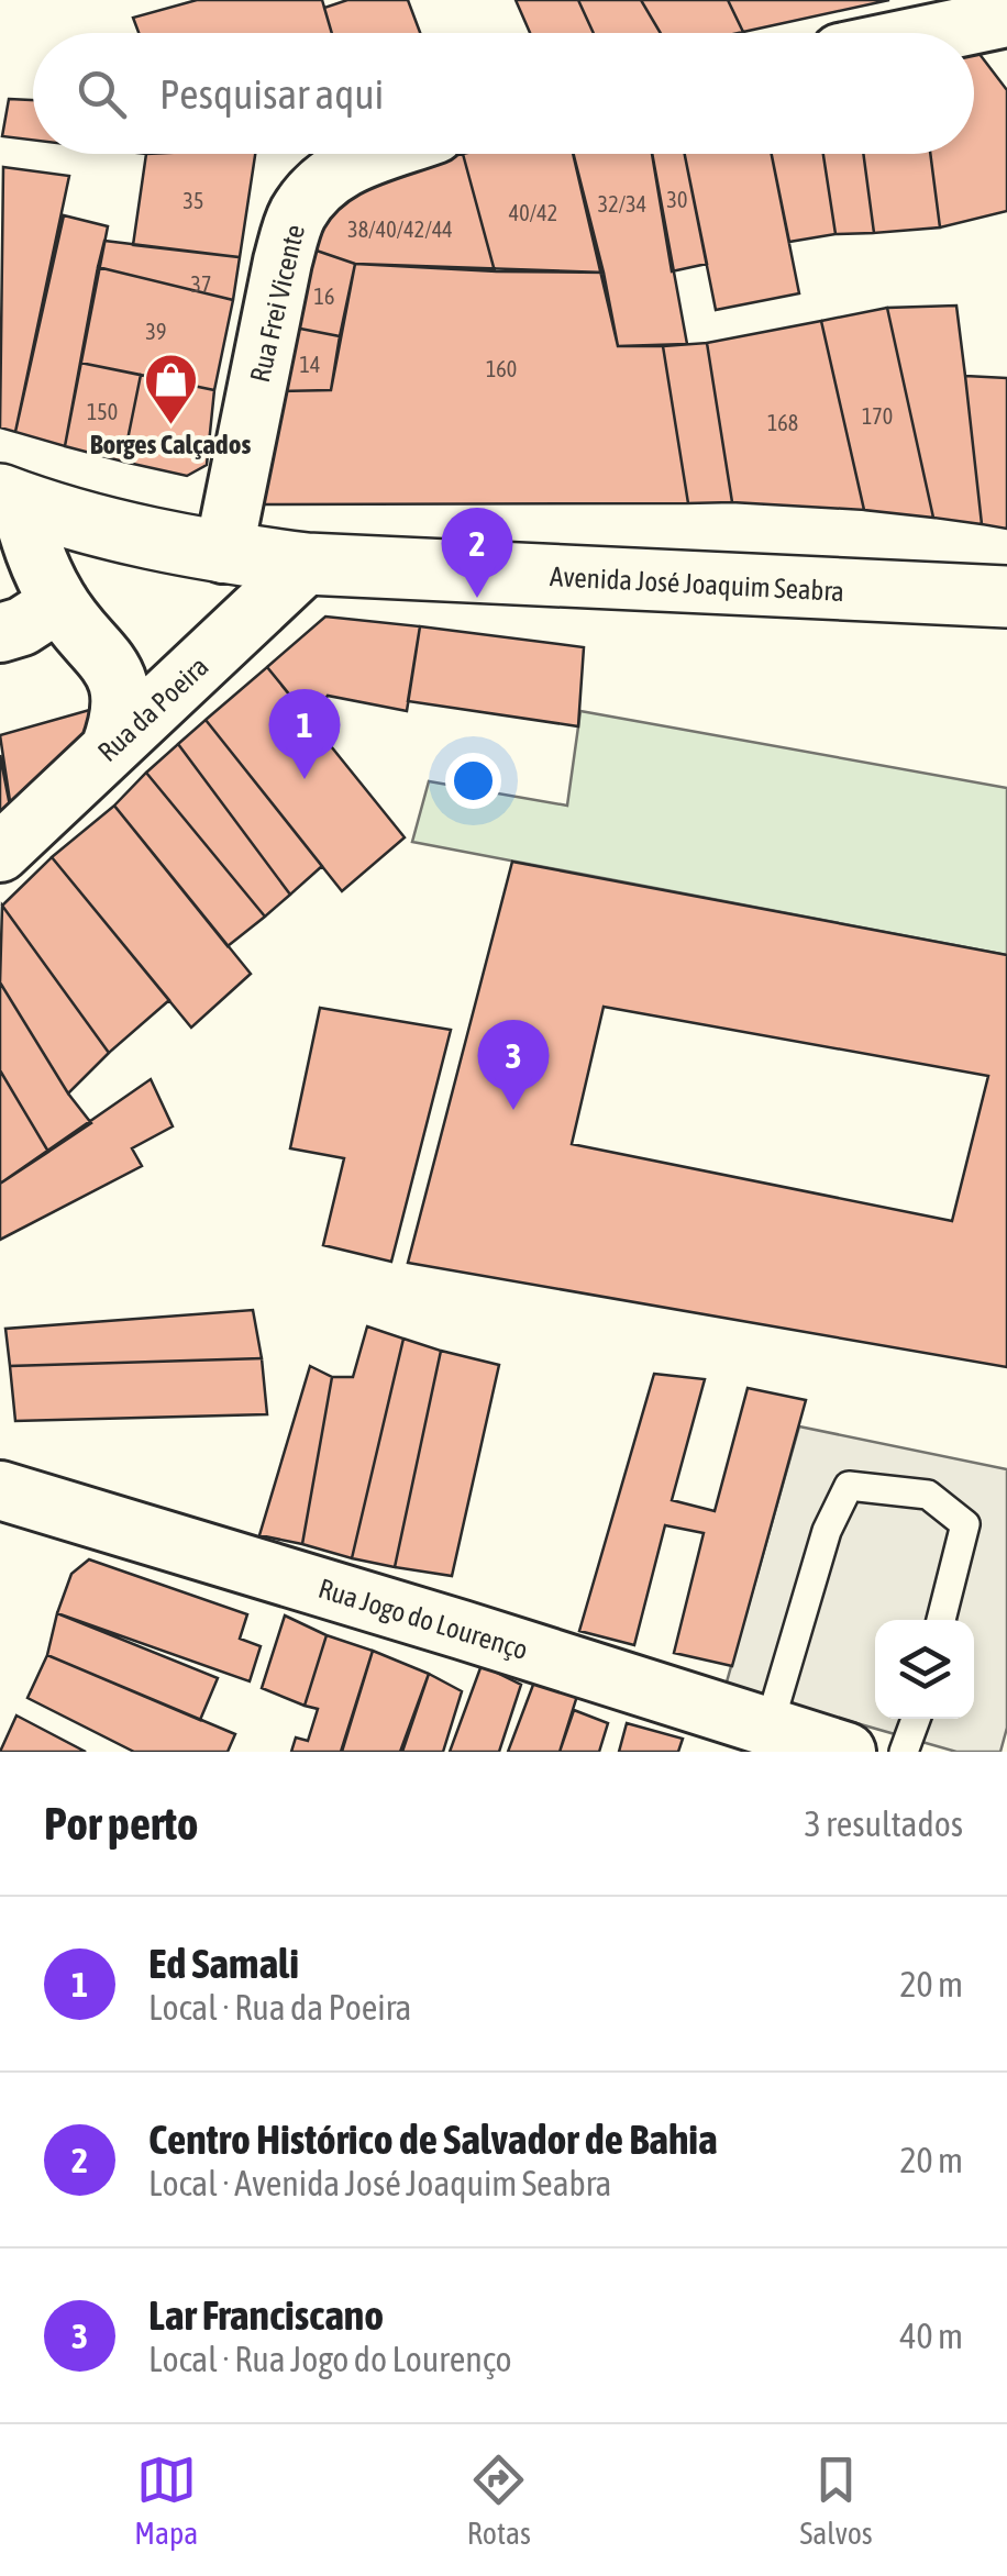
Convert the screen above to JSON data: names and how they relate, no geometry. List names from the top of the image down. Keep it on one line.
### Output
{"streets":{"main road":["Avenida José Joaquim Seabra"],"street":["Rua Frei Vicente","Rua da Poeira","Rua Jogo do Lourenço"]},"crossings":[["Rua Frei Vicente","Avenida José Joaquim Seabra"],["Avenida José Joaquim Seabra","Rua da Poeira"]],"places":{"shop":["Borges Calçados"]},"house_numbers":["30","35","32/34","40/42","38/40/42/44","37","16","39","14","160","150","170","168"],"page":{"search":"Pesquisar aqui","pins":["2","1","3"],"heading":["Por perto","3 resultados"],"list":[{"mark":"1","name":"Ed Samali","note":"Local · Rua da Poeira","value":"20 m"},{"mark":"2","name":"Centro Histórico de Salvador de Bahia","note":"Local · Avenida José Joaquim Seabra","value":"20 m"},{"mark":"3","name":"Lar Franciscano","note":"Local · Rua Jogo do Lourenço","value":"40 m"}],"nav":["Mapa","Rotas","Salvos"]}}
